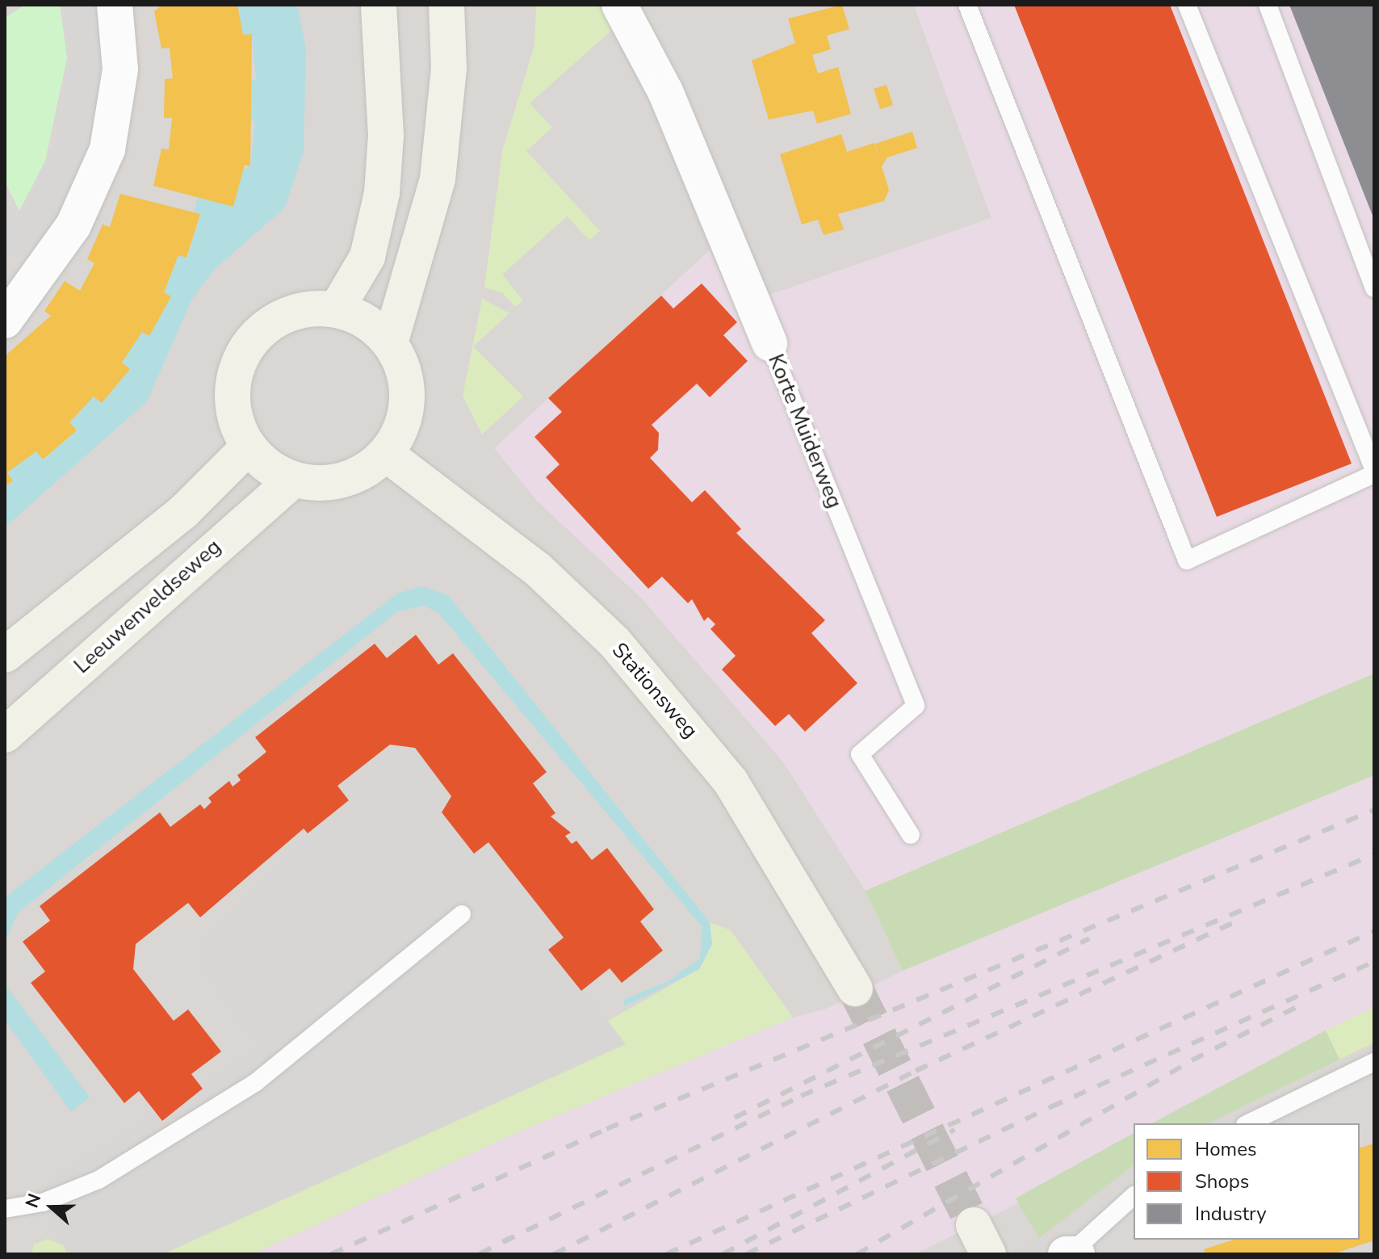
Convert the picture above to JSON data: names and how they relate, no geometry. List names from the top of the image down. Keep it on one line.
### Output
{"streets":{"main road":["Leeuwenveldseweg","Stationsweg"],"street":["Korte Muiderweg"]},"crossings":[["Leeuwenveldseweg","Stationsweg"]],"legend":["Homes","Shops","Industry"],"north":"left"}
